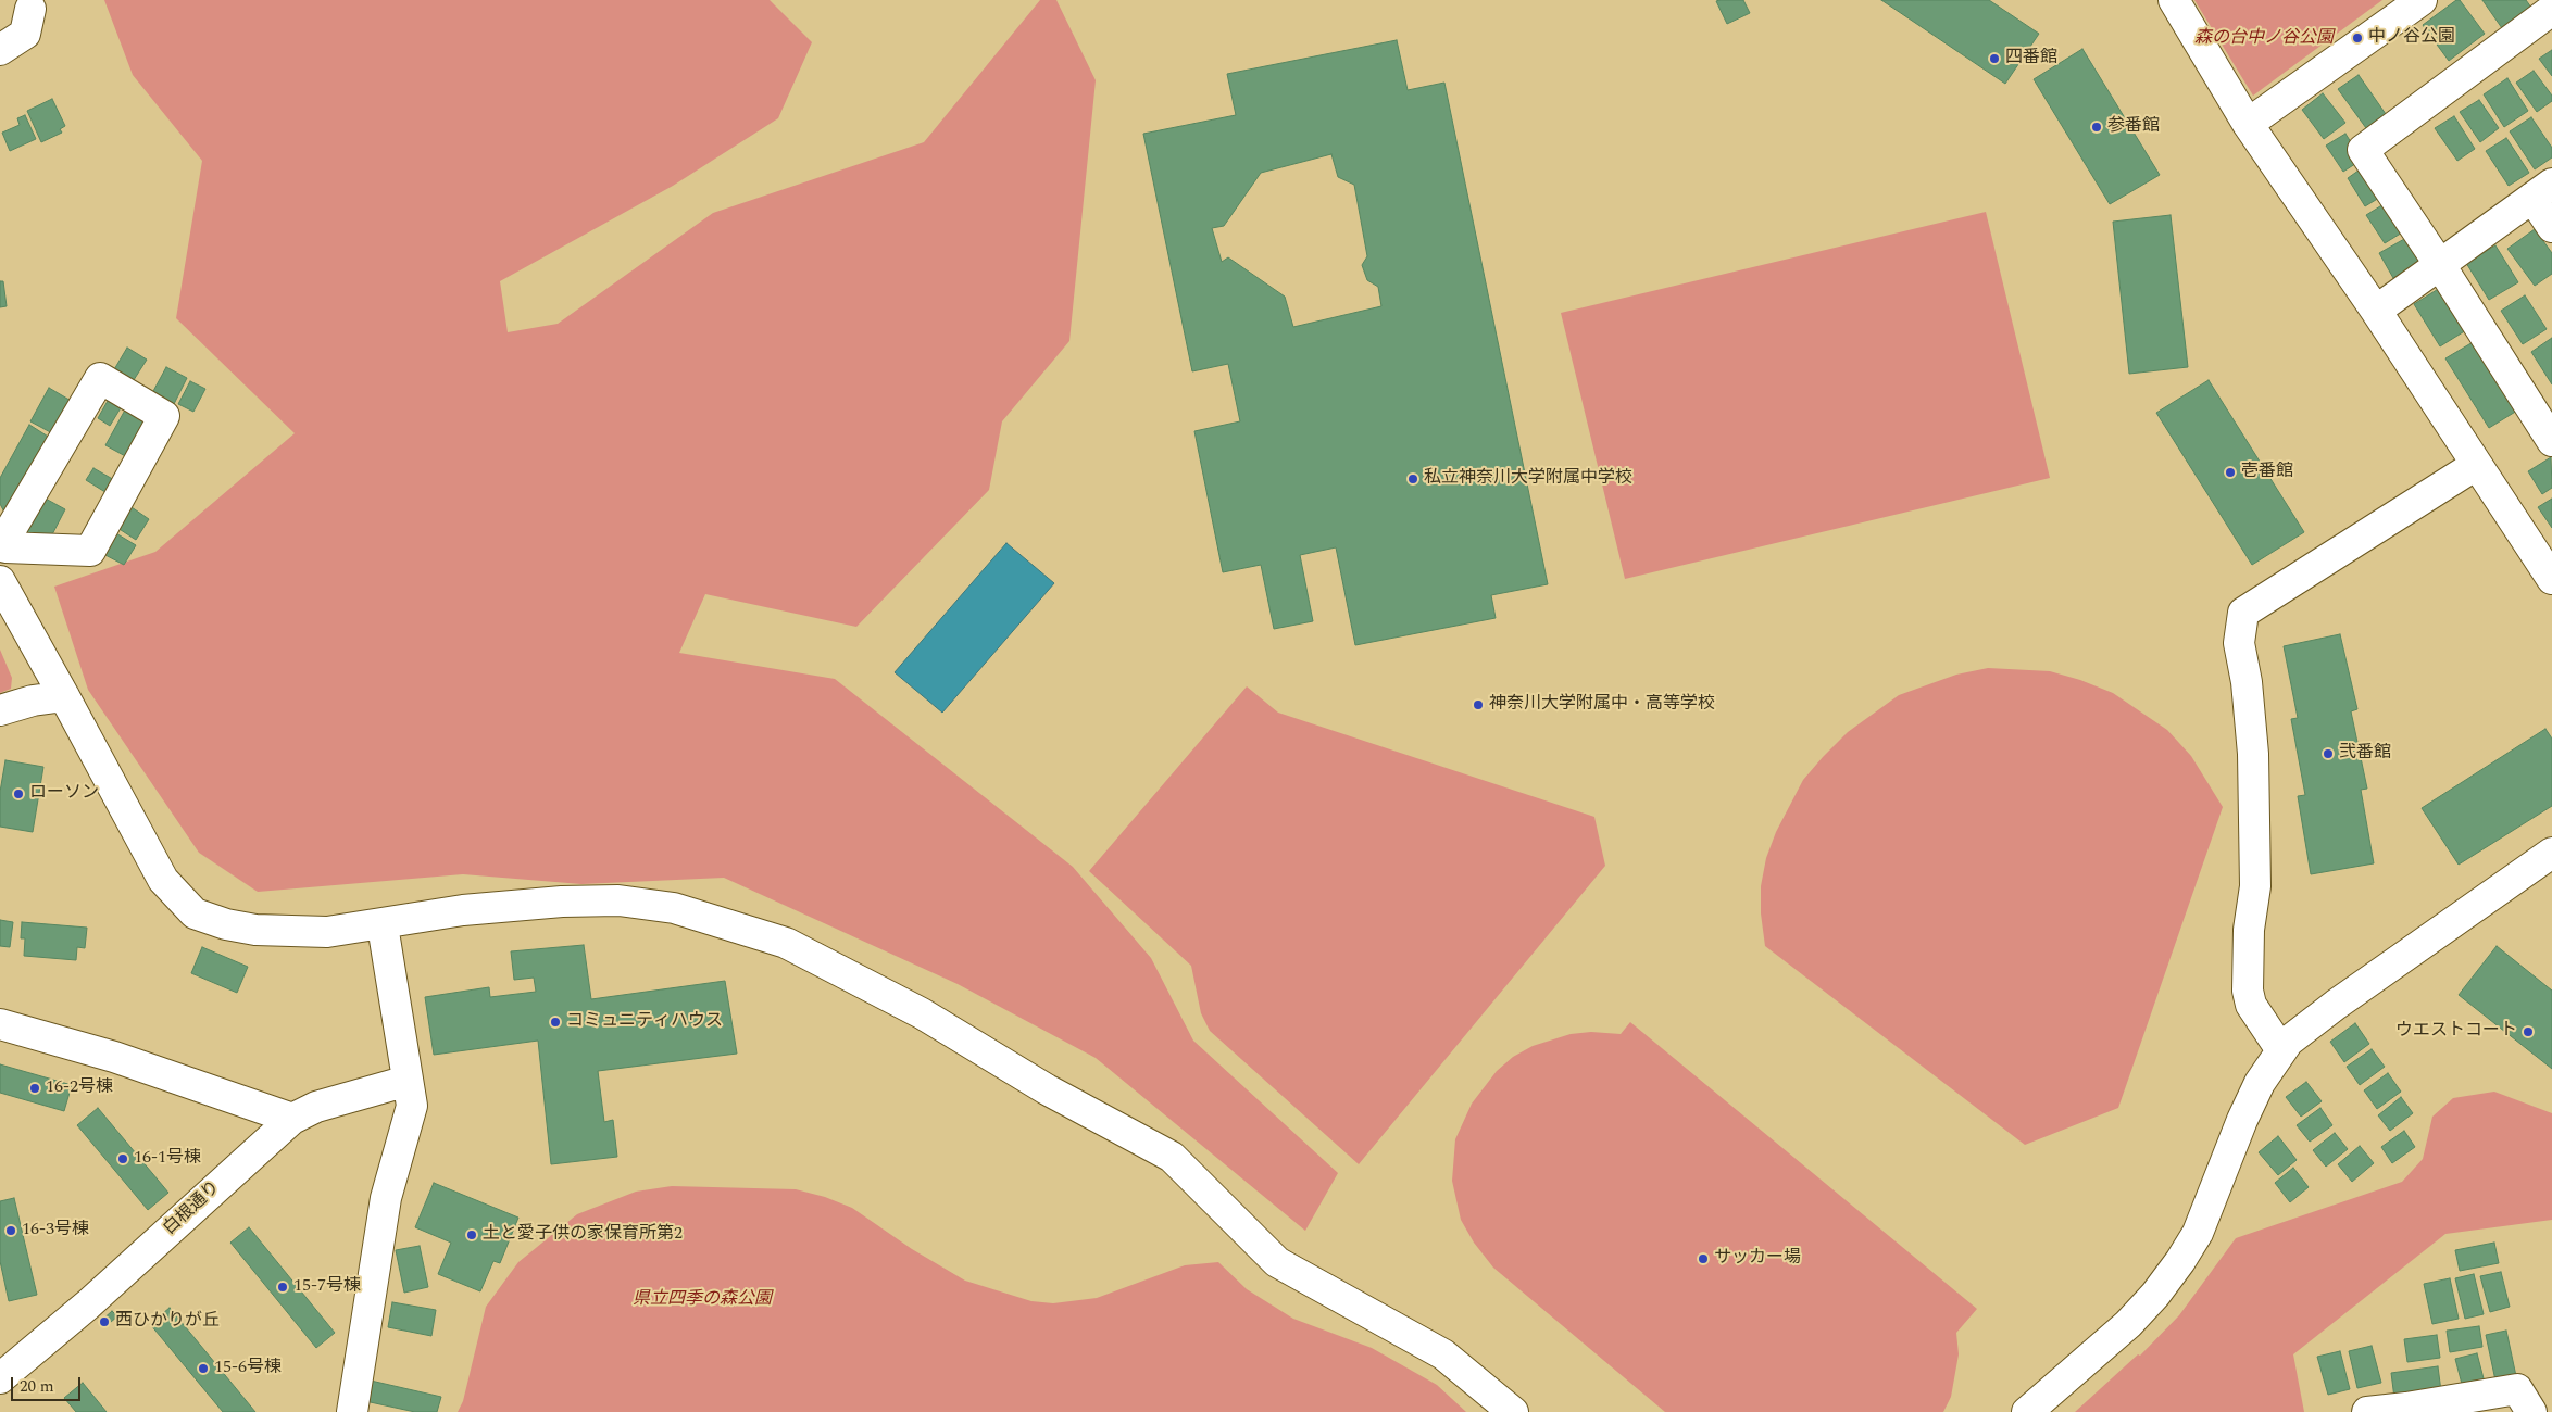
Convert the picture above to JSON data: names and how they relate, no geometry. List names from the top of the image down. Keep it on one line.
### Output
{"streets":{"street":["白根通り"]},"parks":["森の台中ノ谷公園","県立四季の森公園"],"places":["中ノ谷公園","四番館","参番館","壱番館","私立神奈川大学附属中学校","神奈川大学附属中・高等学校","弐番館","ローソン","コミュニティハウス","ウエストコート","16-2号棟","16-1号棟","16-3号棟","土と愛子供の家保育所第2","サッカー場","15-7号棟","西ひかりが丘","15-6号棟"],"scale_bar":"20 m"}
